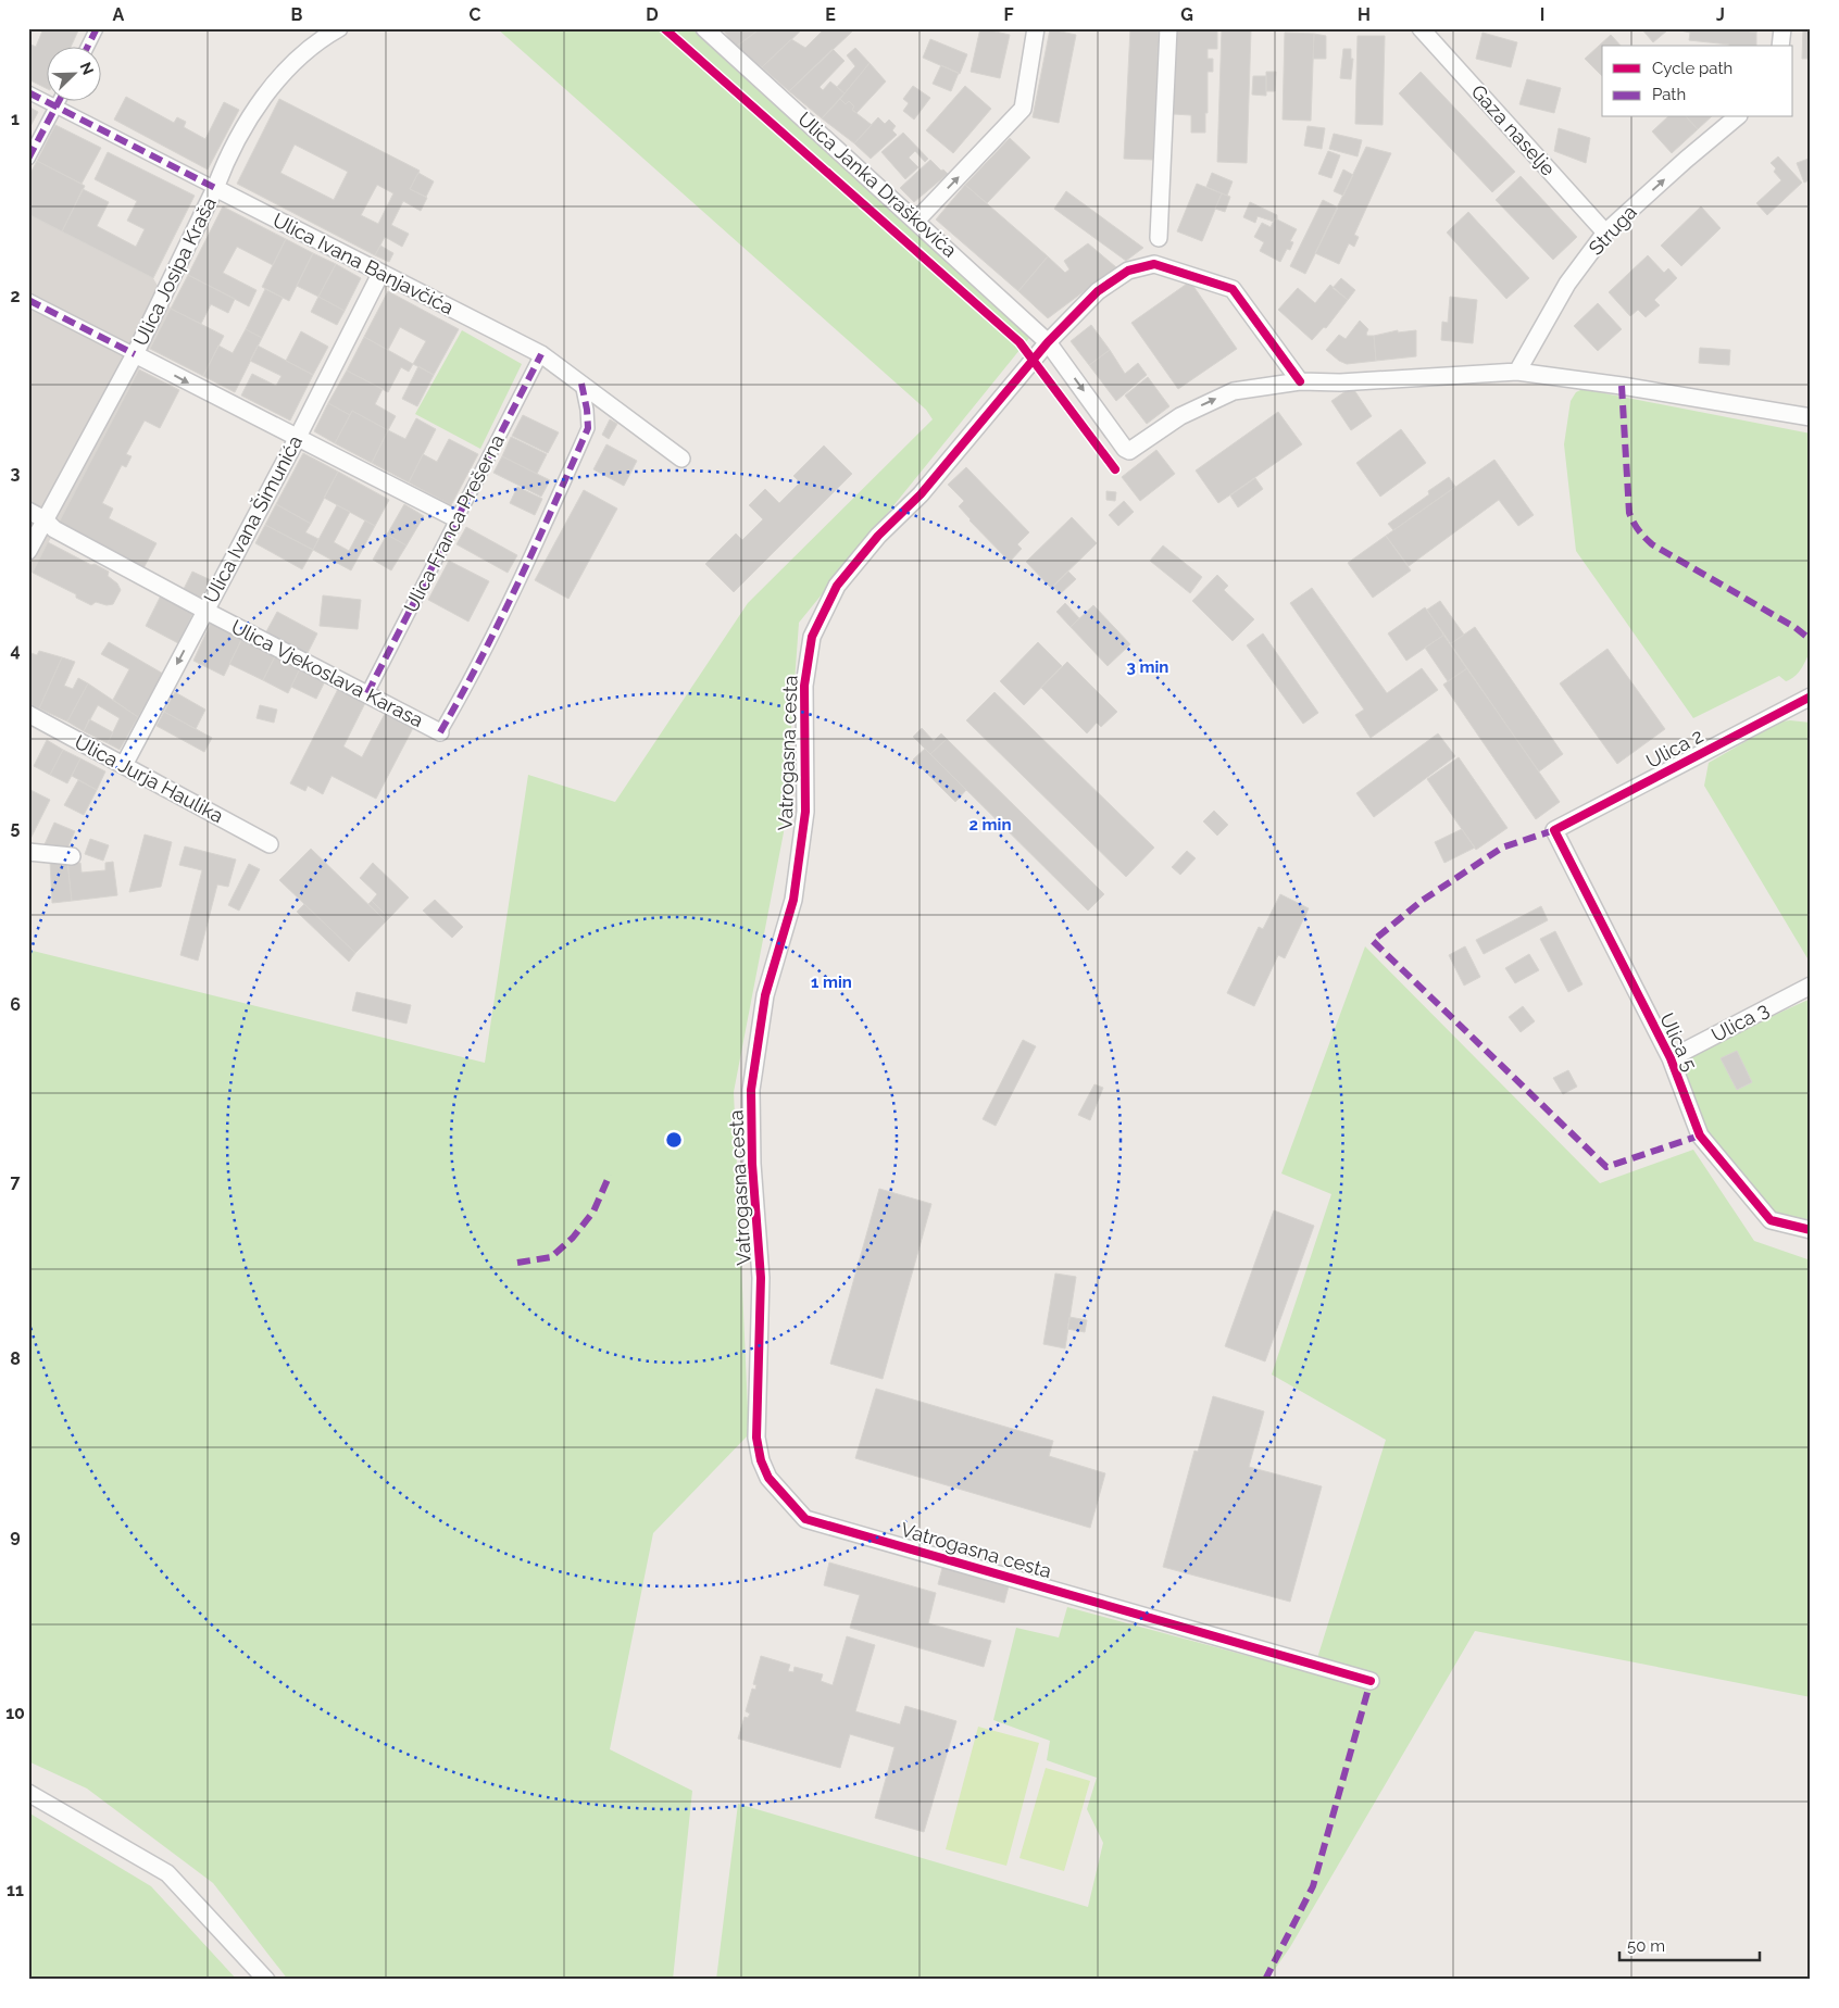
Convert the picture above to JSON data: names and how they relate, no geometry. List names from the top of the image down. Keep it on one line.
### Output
{"streets":{"street":["Gaza naselje","Ulica Janka Draškovića","Struga","Ulica Ivana Banjavčića","Ulica Josipa Kraša","Ulica Ivana Šimunića","Ulica Franca Prešerna","Ulica Vjekoslava Karasa","Ulica 2","Vatrogasna cesta","Ulica Jurja Haulika","Ulica 3","Ulica 5"]},"crossings":[["Gaza naselje","Struga"],["Ulica Janka Draškovića","Vatrogasna cesta"],["Ulica Ivana Banjavčića","Ulica Josipa Kraša"],["Ulica Ivana Banjavčića","Ulica Ivana Šimunića"],["Ulica Ivana Banjavčića","Ulica Franca Prešerna"],["Ulica Josipa Kraša","Ulica Vjekoslava Karasa"],["Ulica Ivana Šimunića","Ulica Vjekoslava Karasa"],["Ulica Ivana Šimunića","Ulica Jurja Haulika"],["Ulica Franca Prešerna","Ulica Vjekoslava Karasa"],["Ulica 2","Ulica 5"],["Ulica 3","Ulica 5"]],"one_way":["Struga"],"legend":["Cycle path","Path"],"scale_bar":"50 m","north":"top right","grid":{"columns":["A","B","C","D","E","F","G","H","I","J"],"rows":["1","2","3","4","5","6","7","8","9","10","11"]},"rings":["3 min","2 min","1 min"]}
